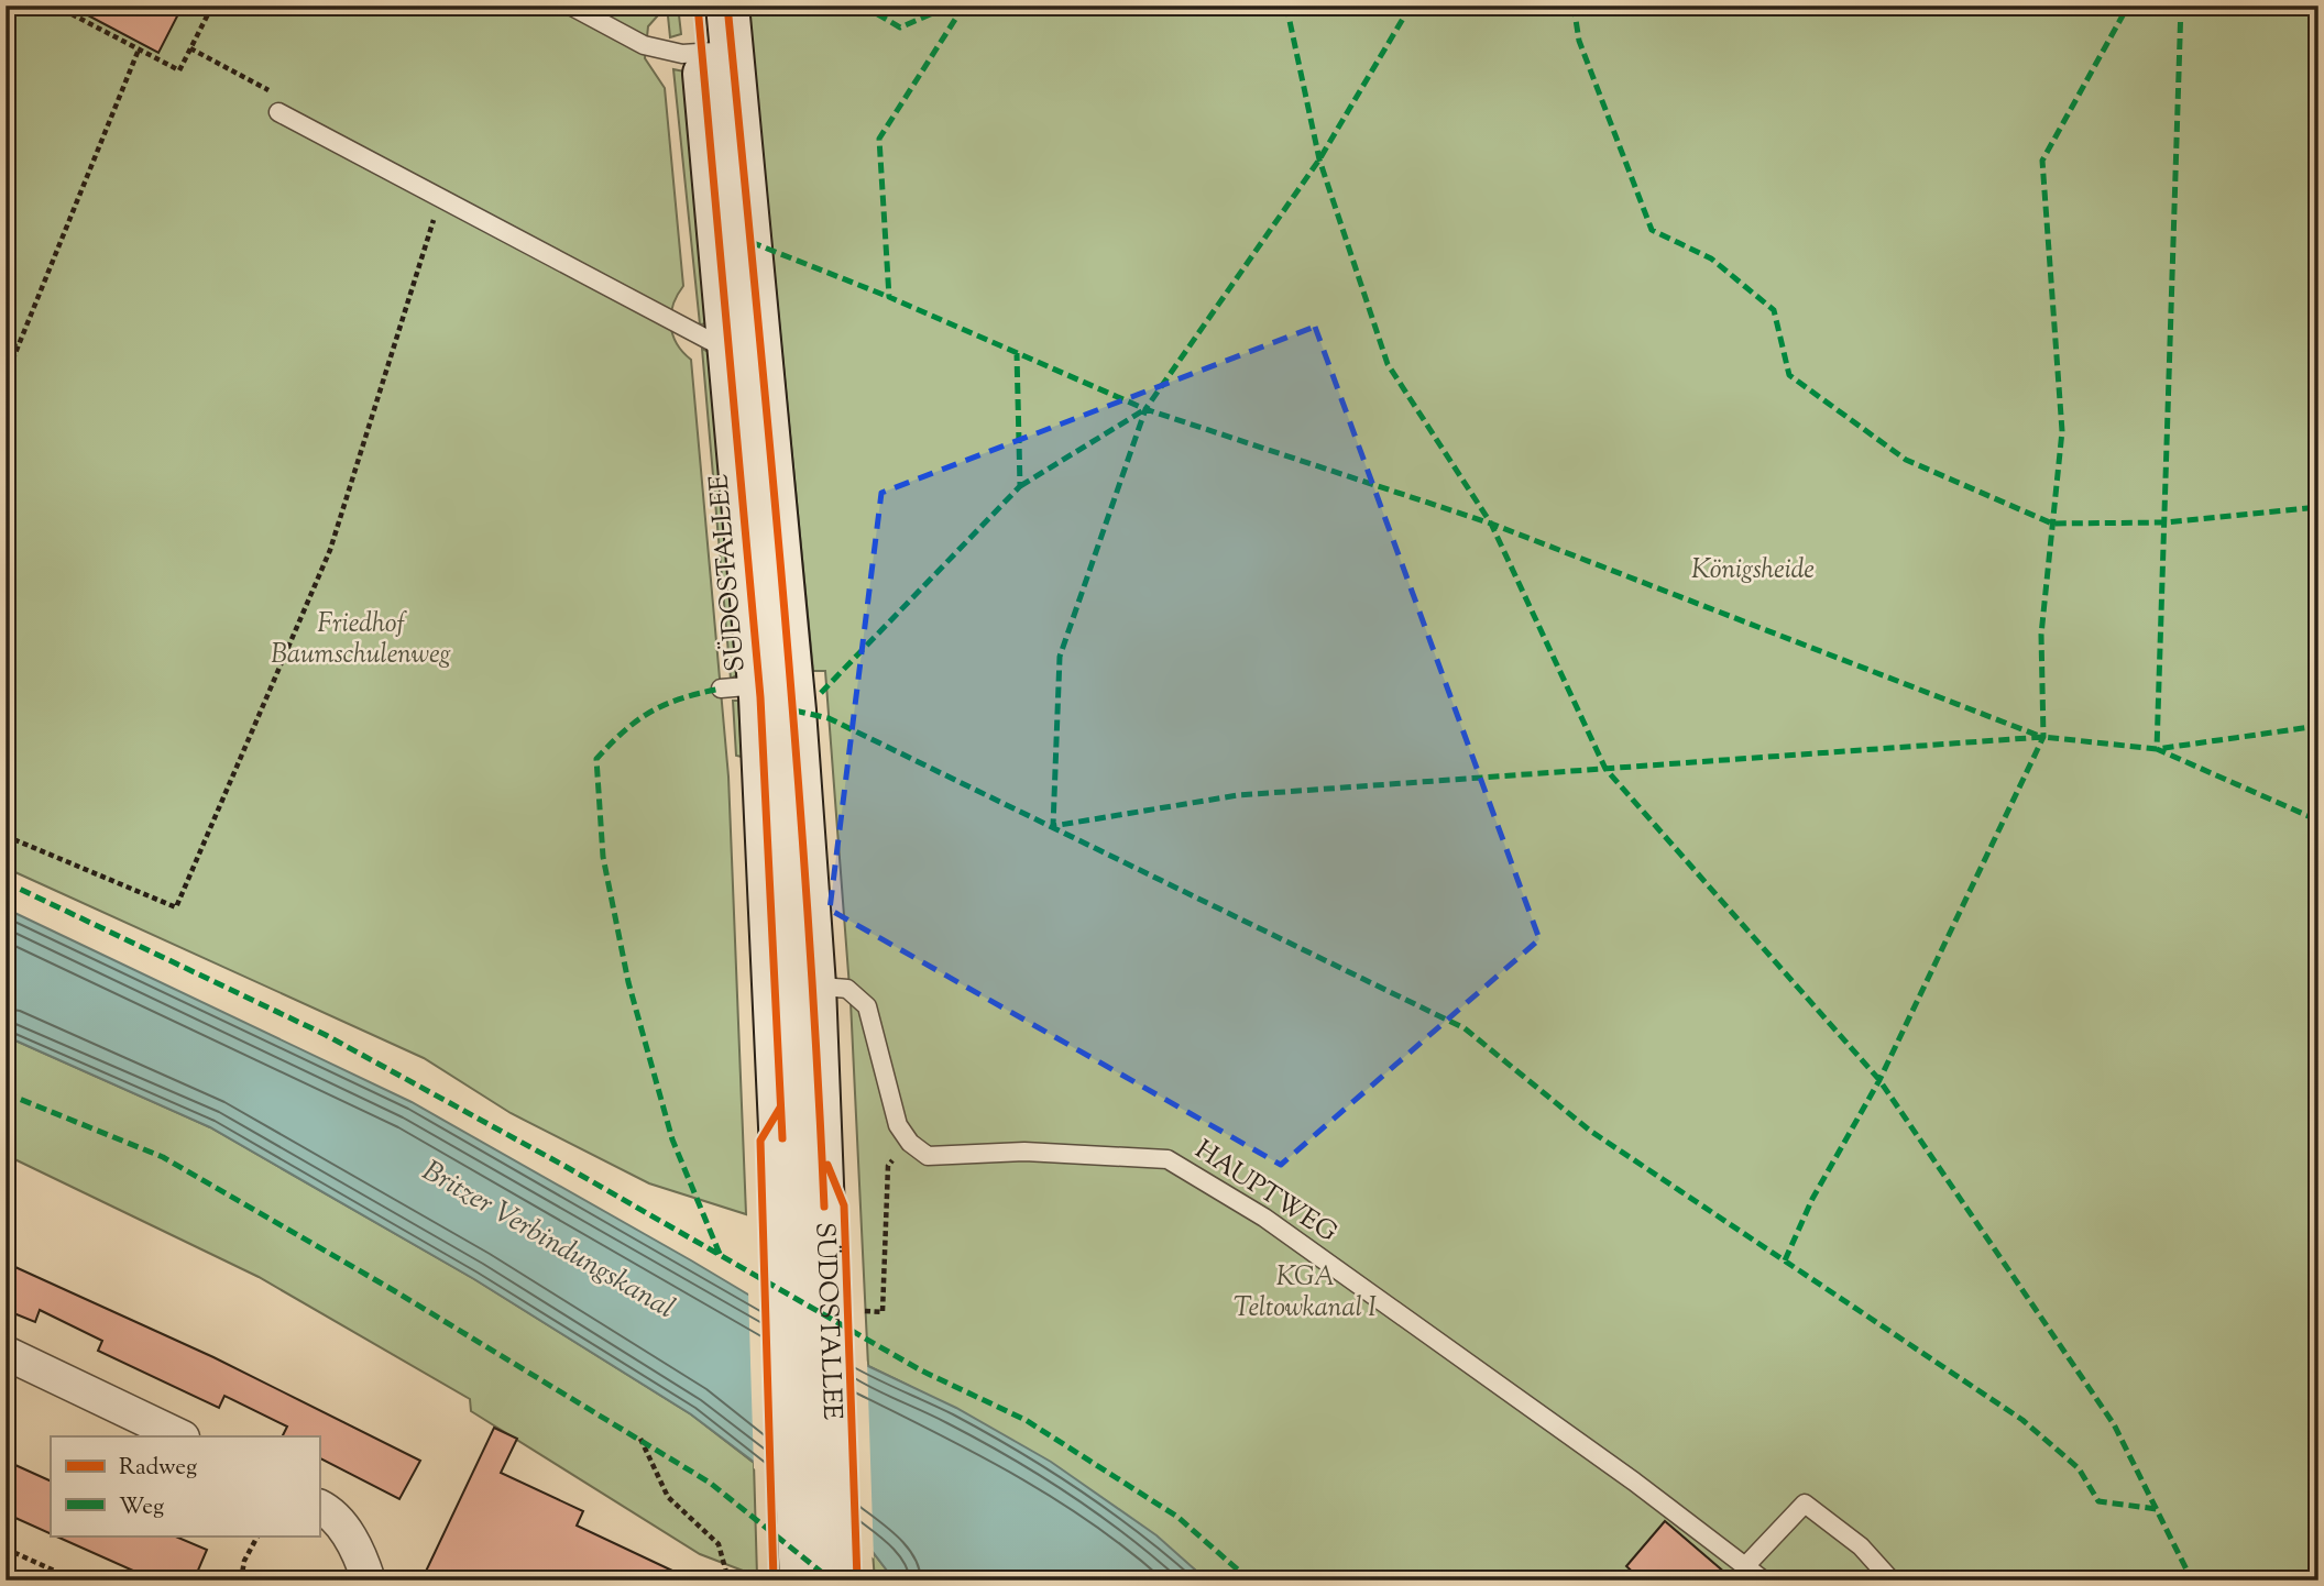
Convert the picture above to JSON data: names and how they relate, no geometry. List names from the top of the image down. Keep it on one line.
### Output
{"streets":{"main road":["SÜDOSTALLEE"],"lane":["HAUPTWEG"]},"water":["Britzer Verbindungskanal"],"parks":["Königsheide","Friedhof Baumschulenweg","KGA Teltowkanal I"],"legend":["Radweg","Weg"]}
